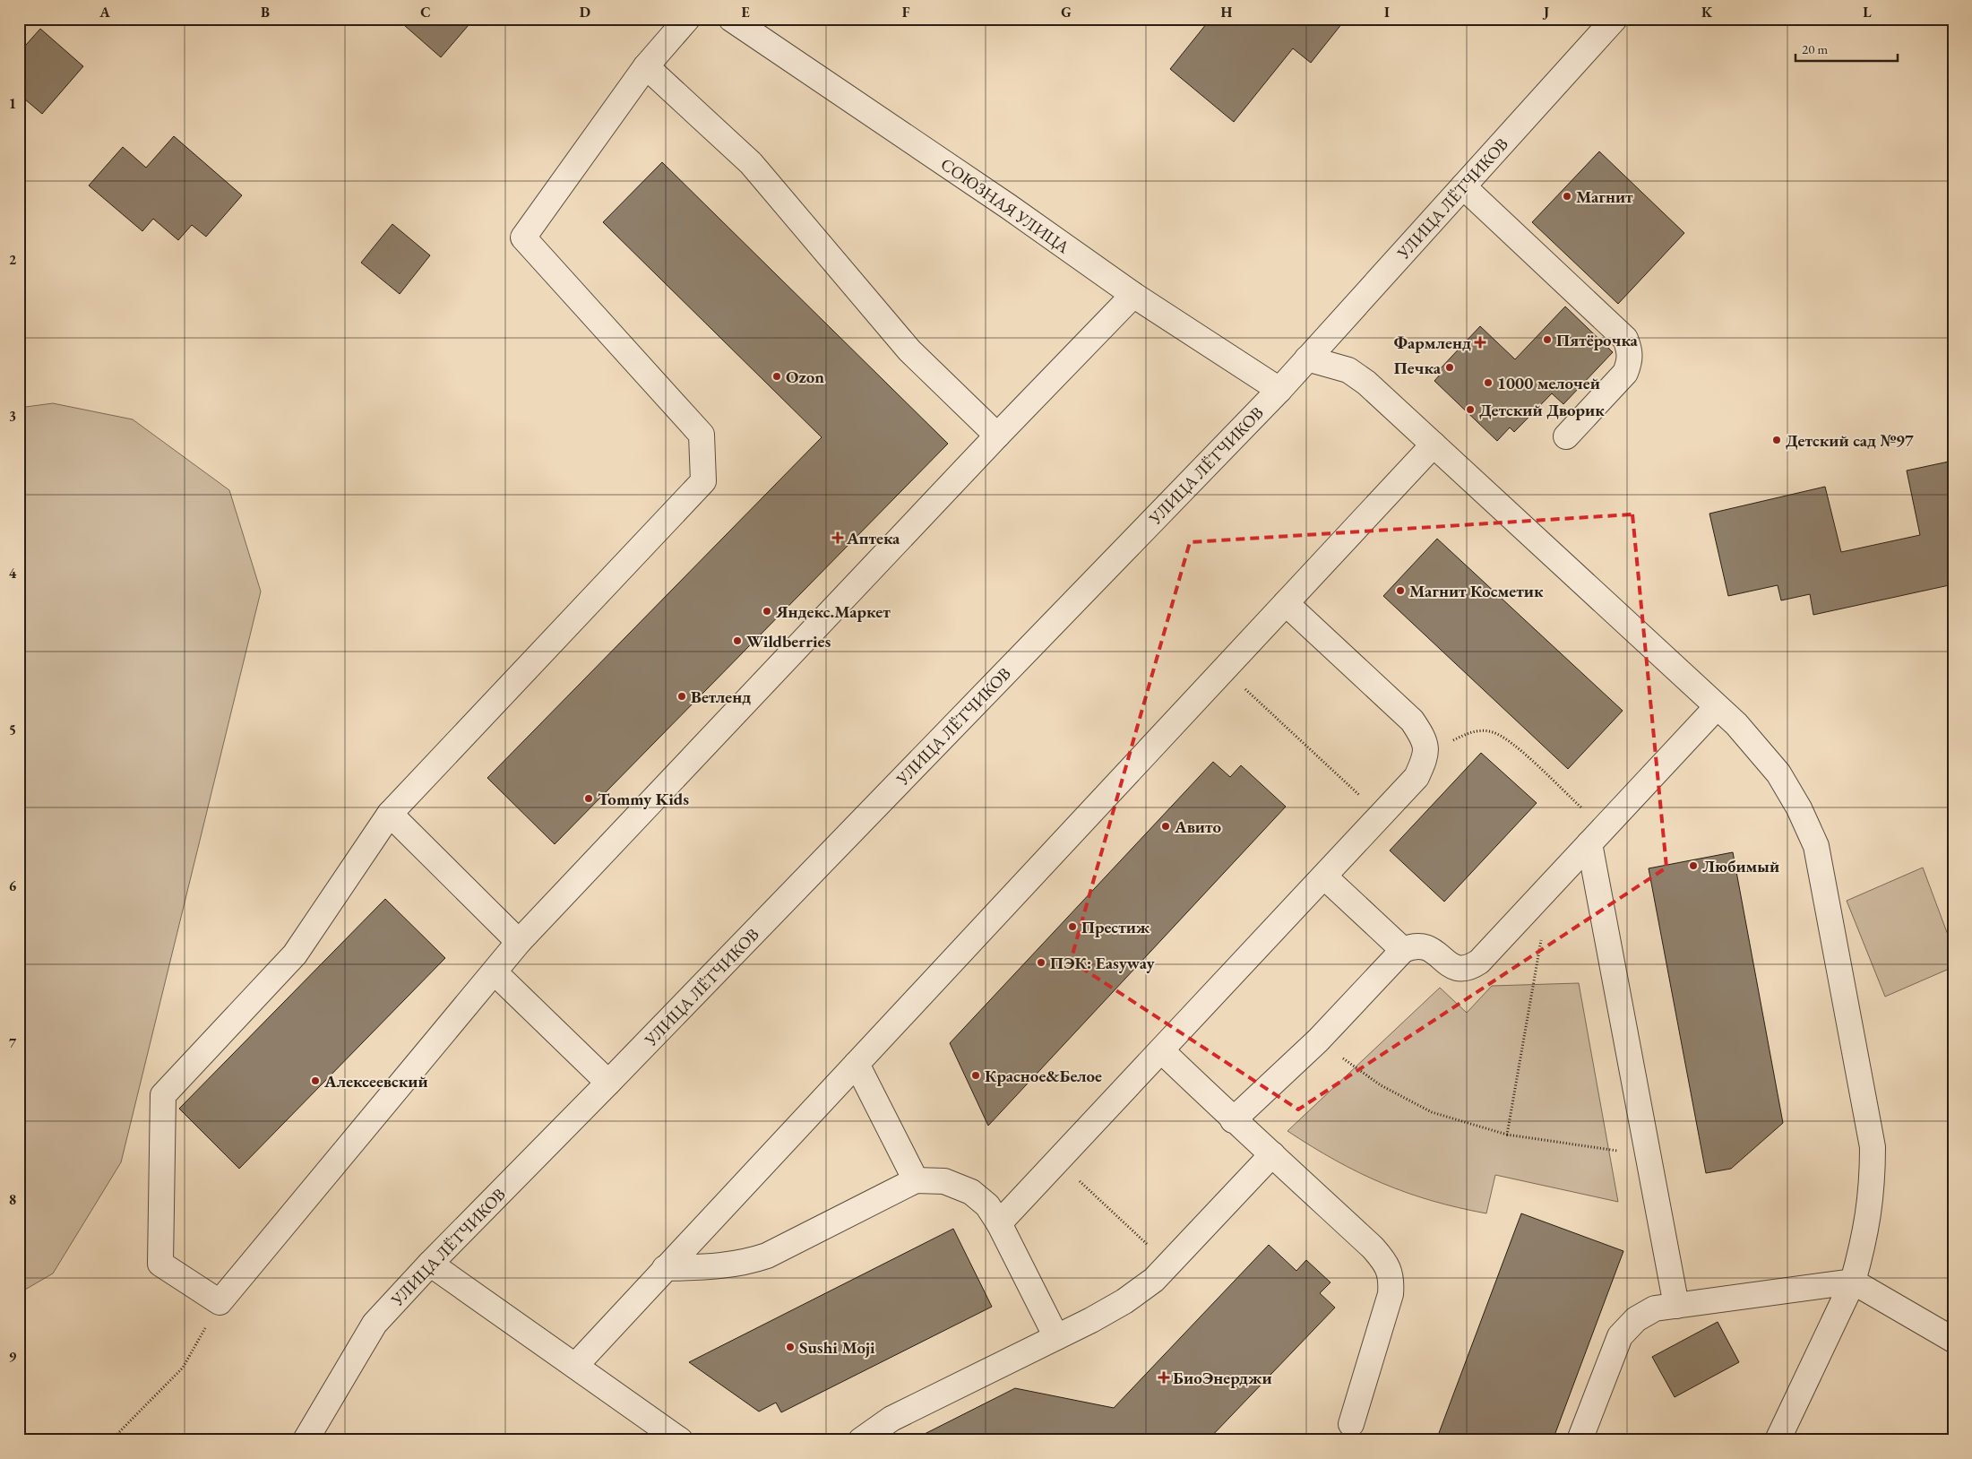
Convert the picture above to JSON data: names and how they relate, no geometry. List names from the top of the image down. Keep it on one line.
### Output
{"streets":{"street":["УЛИЦА ЛЁТЧИКОВ","СОЮЗНАЯ УЛИЦА"]},"crossings":[["УЛИЦА ЛЁТЧИКОВ","СОЮЗНАЯ УЛИЦА"]],"places":{"other":["Магнит","Пятёрочка","Печка","Ozon","1000 мелочей","Детский Дворик","Детский сад №97","Магнит Косметик","Яндекс.Маркет","Wildberries","Ветленд","Tommy Kids","Авито","Любимый","Престиж","ПЭК: Easyway","Красное&Белое","Алексеевский","Sushi Moji"],"health":["Фармленд","Аптека","БиоЭнерджи"]},"scale_bar":"20 m","grid":{"columns":["A","B","C","D","E","F","G","H","I","J","K","L"],"rows":["1","2","3","4","5","6","7","8","9"]}}
